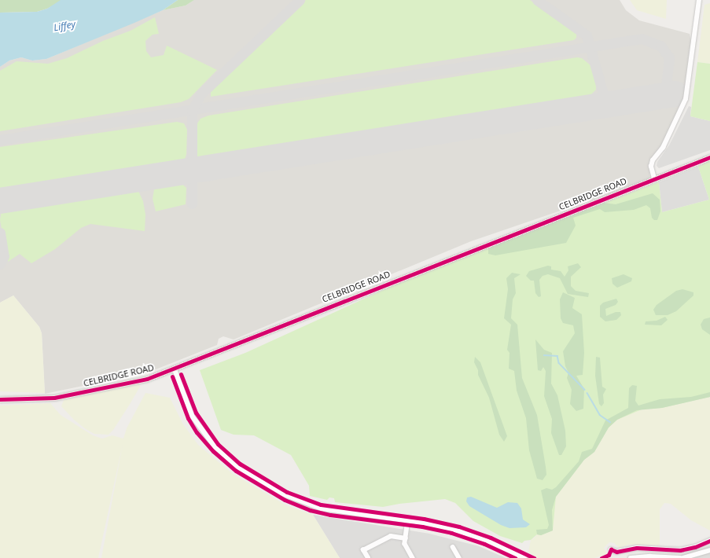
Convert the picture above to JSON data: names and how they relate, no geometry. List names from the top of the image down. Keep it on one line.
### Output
{"streets":{"main road":["CELBRIDGE ROAD"]},"water":["Liffey"]}
